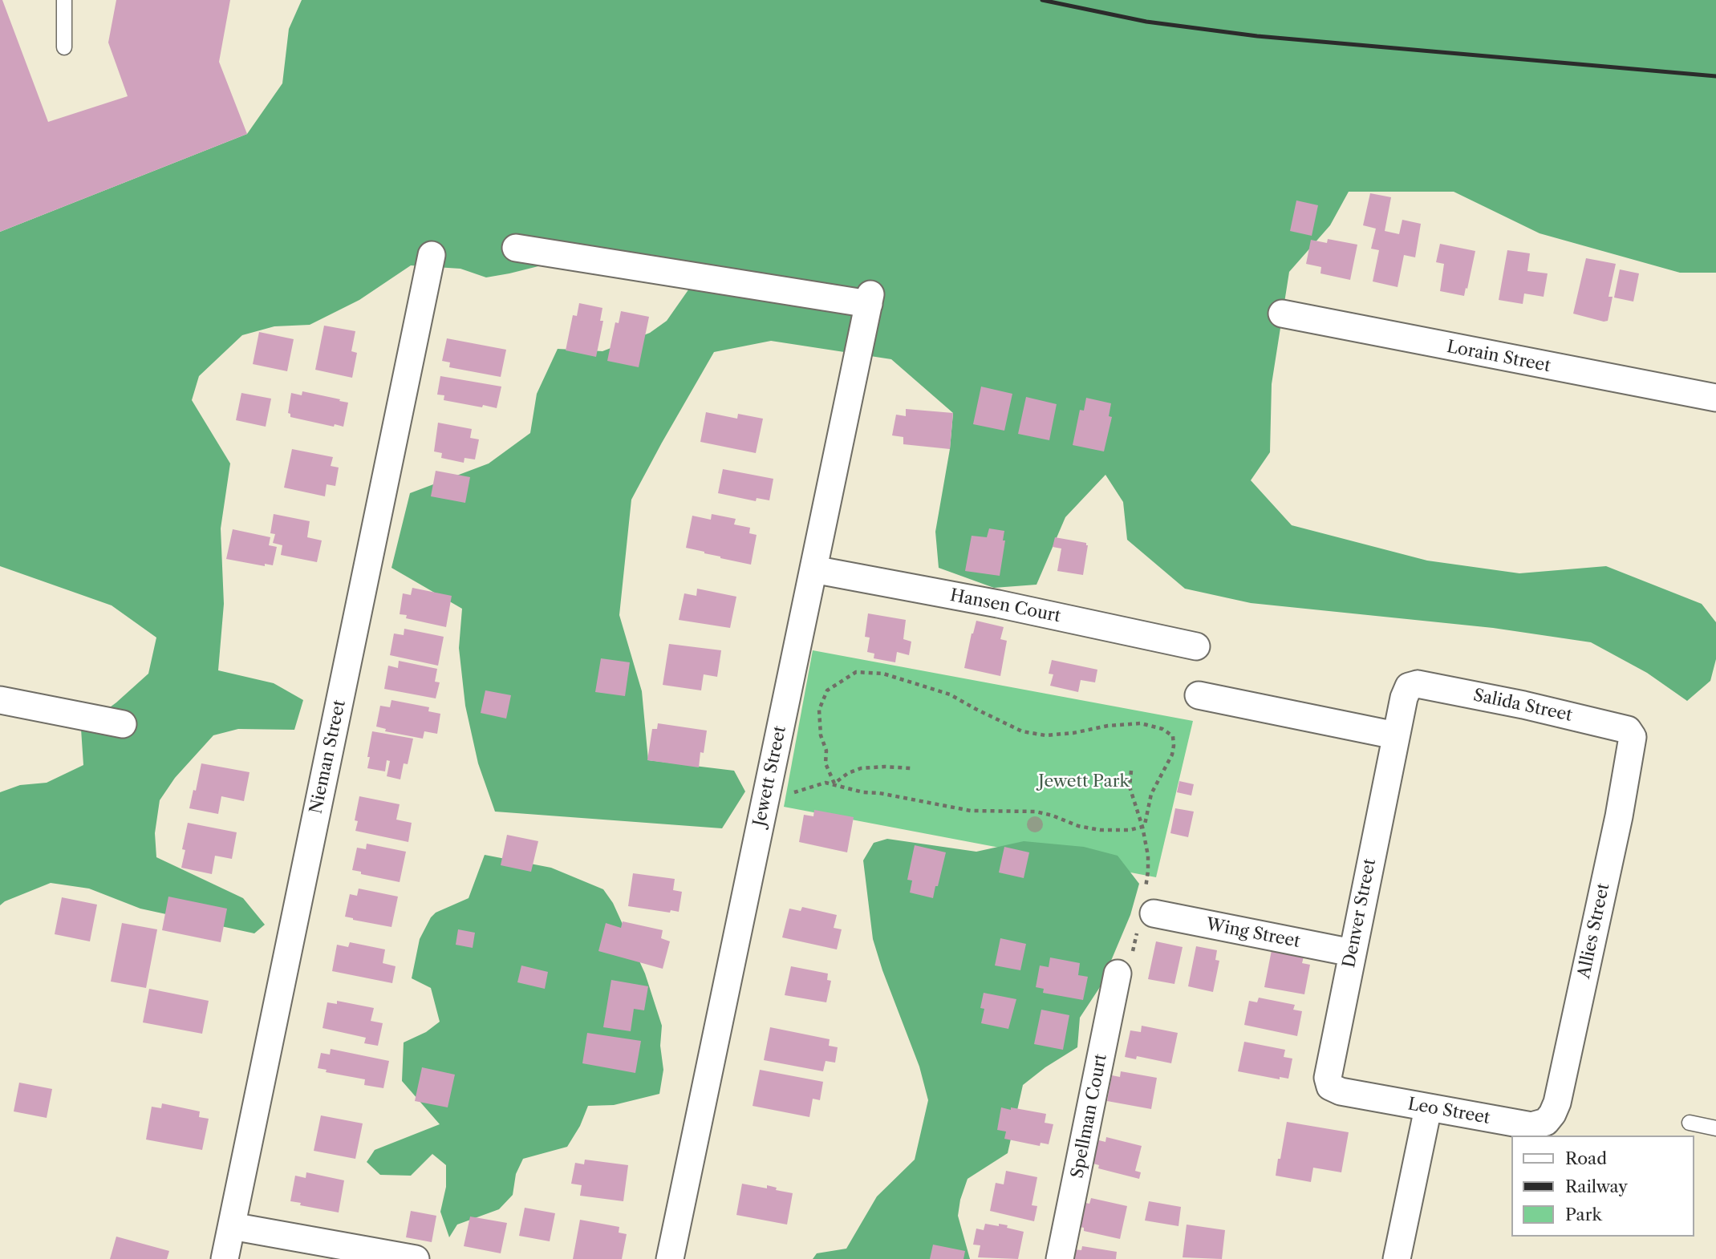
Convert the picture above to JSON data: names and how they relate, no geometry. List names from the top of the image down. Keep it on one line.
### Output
{"streets":{"street":["Lorain Street","Hansen Court","Salida Street","Nieman Street","Jewett Street","Denver Street","Allies Street","Wing Street","Leo Street","Spellman Court"]},"crossings":[["Hansen Court","Jewett Street"],["Salida Street","Denver Street"],["Salida Street","Allies Street"],["Denver Street","Wing Street"],["Denver Street","Leo Street"],["Allies Street","Leo Street"]],"parks":["Jewett Park"],"legend":["Road","Railway","Park"]}
